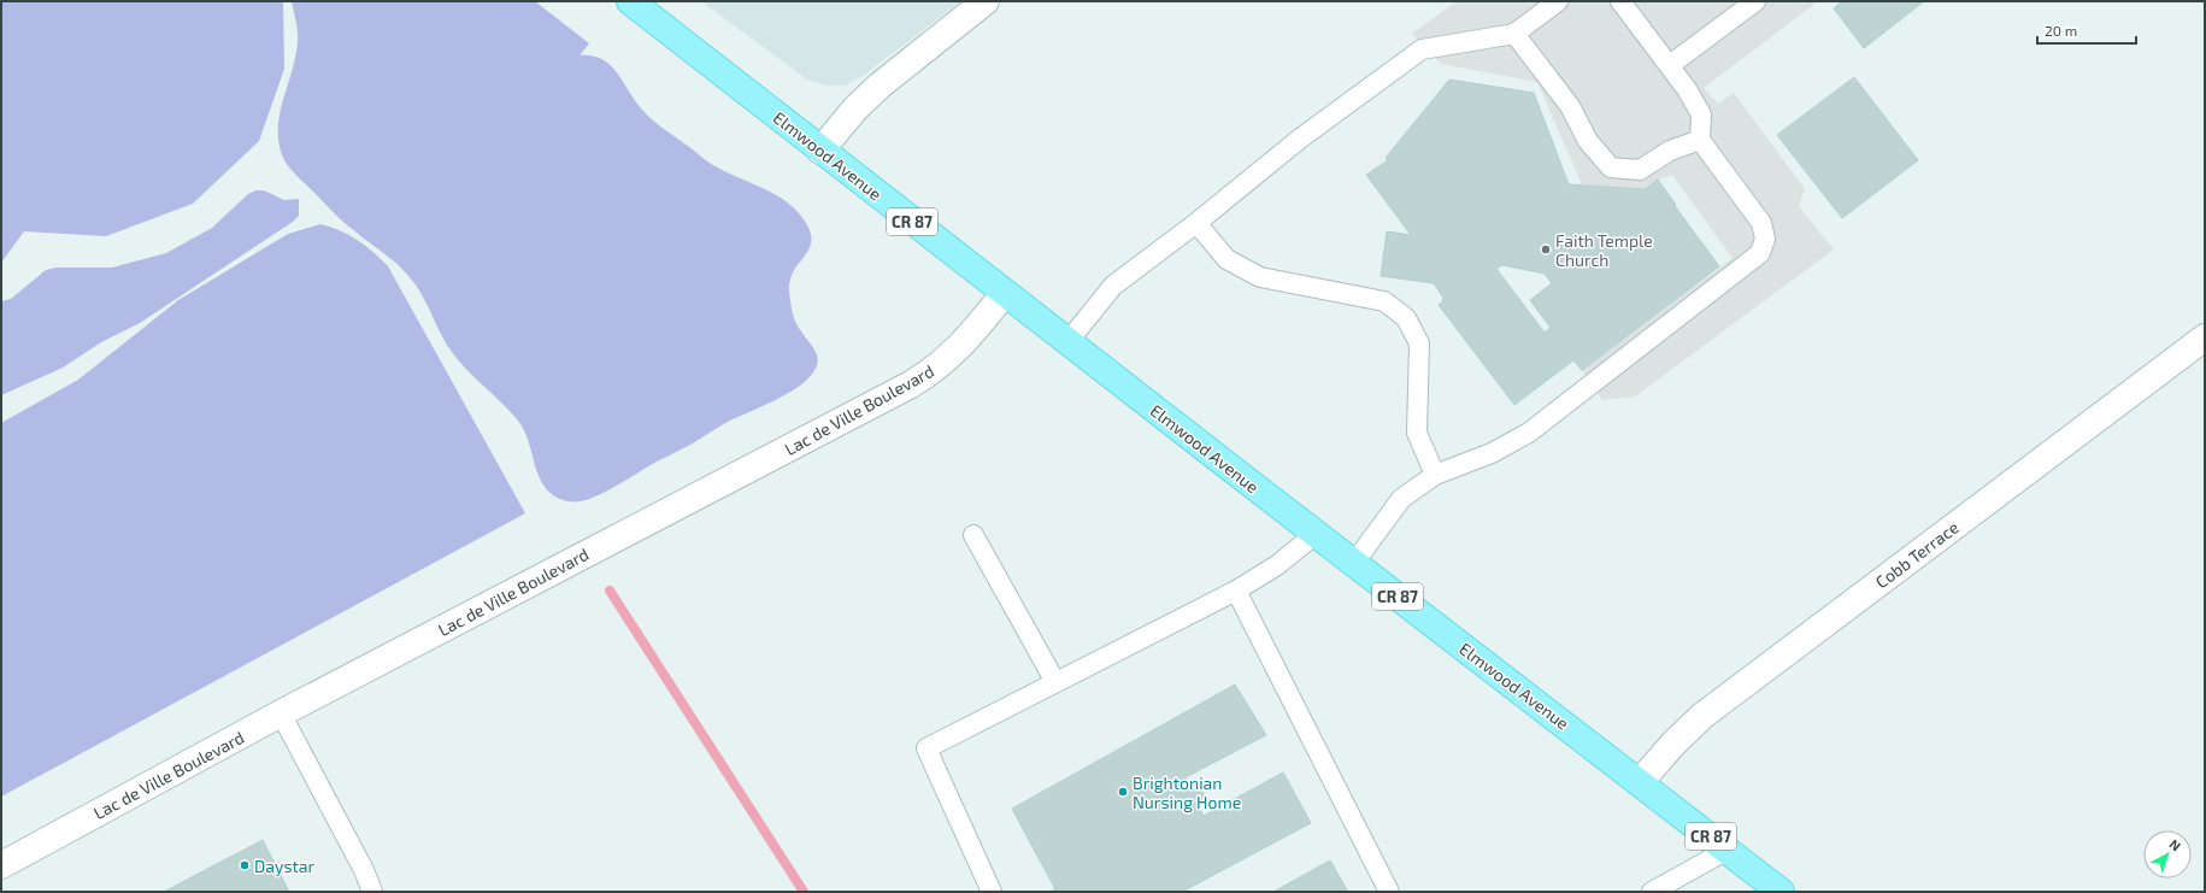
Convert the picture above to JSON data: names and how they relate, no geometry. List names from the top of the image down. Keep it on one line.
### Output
{"streets":{"main road":["Elmwood Avenue","CR 87"],"street":["Lac de Ville Boulevard","Cobb Terrace"]},"crossings":[["Elmwood Avenue","Lac de Ville Boulevard"],["Elmwood Avenue","Cobb Terrace"]],"places":["Faith Temple Church","Brightonian Nursing Home","Daystar"],"scale_bar":"20 m","north":"top right"}
